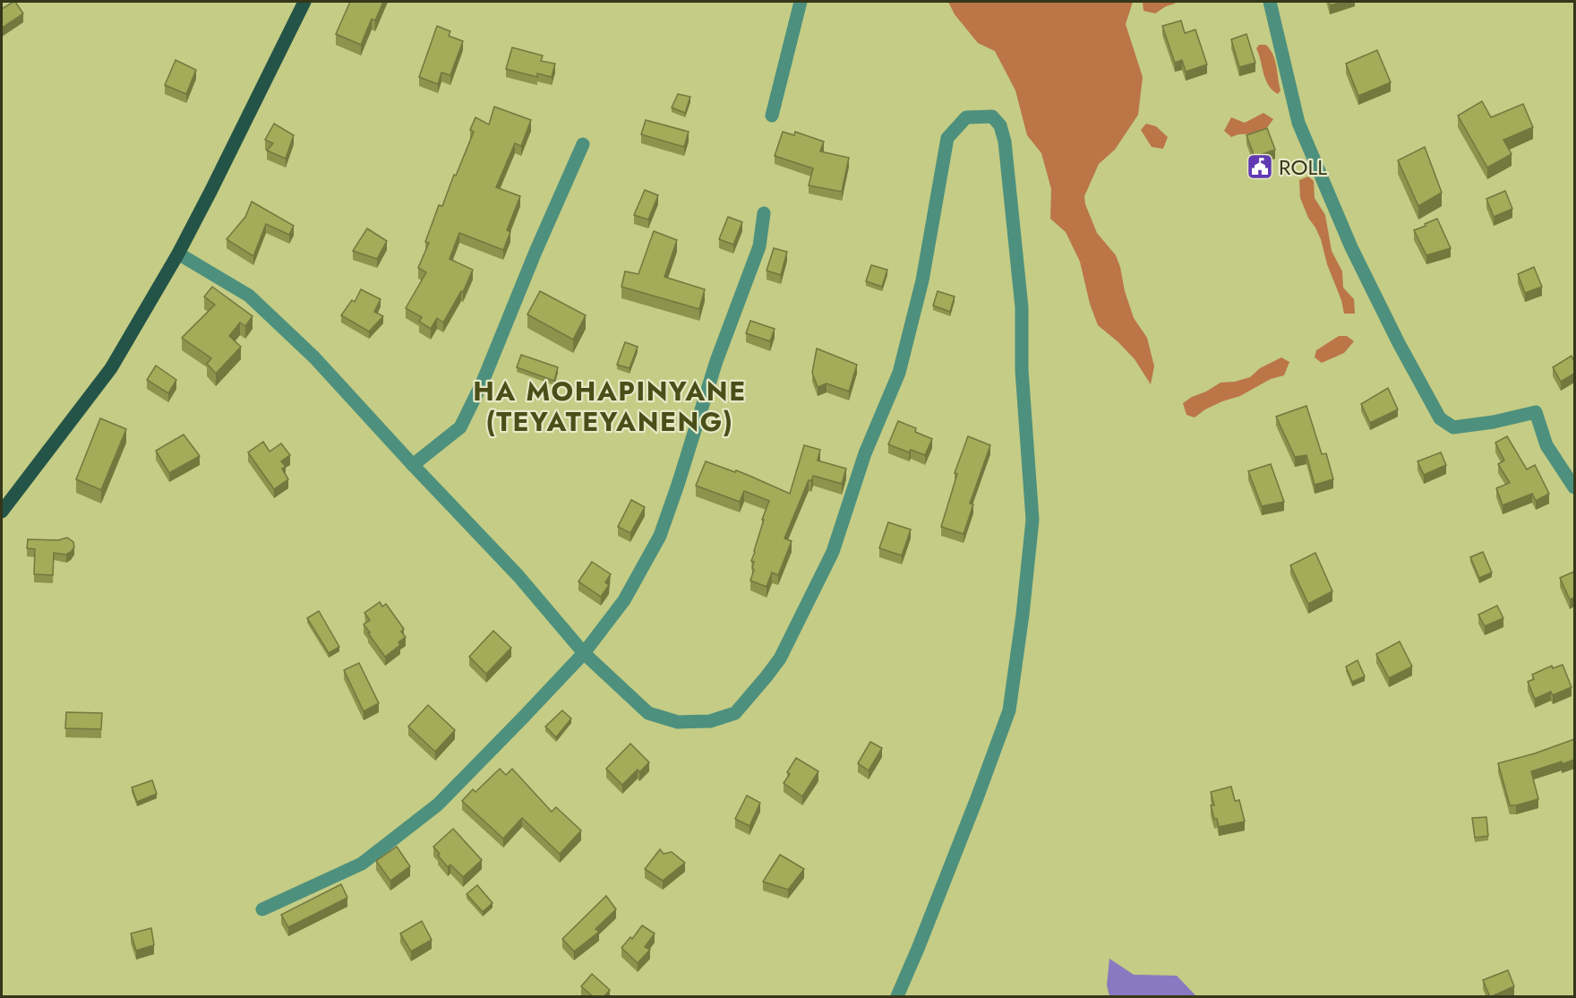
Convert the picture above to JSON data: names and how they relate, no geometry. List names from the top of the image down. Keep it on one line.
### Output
{"districts":["HA MOHAPINYANE (TEYATEYANENG)"],"places":{"public building":["ROLL"]}}
